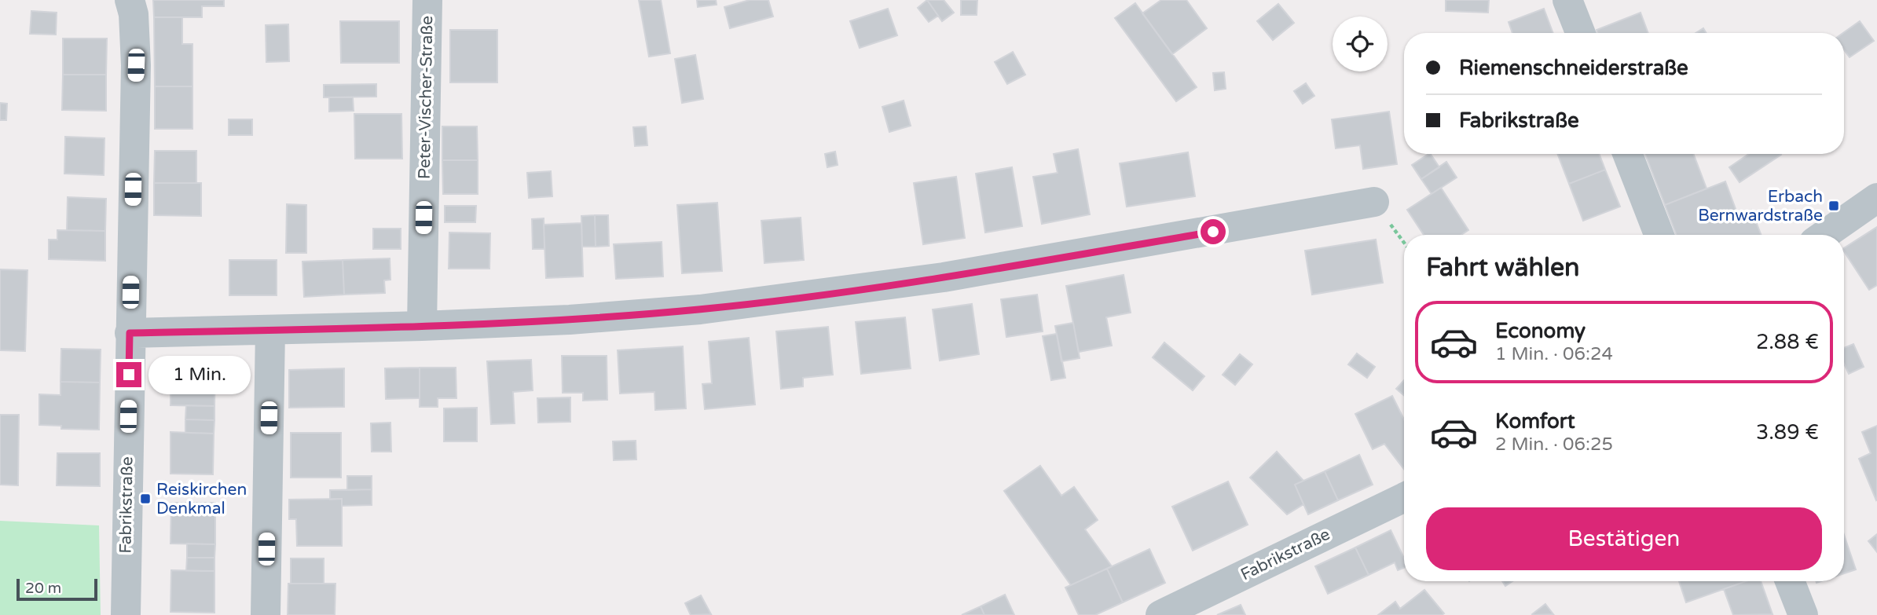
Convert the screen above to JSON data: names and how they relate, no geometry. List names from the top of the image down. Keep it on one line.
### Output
{"streets":{"street":["Peter-Vischer-Straße","Fabrikstraße"]},"places":{"transit":["Erbach Bernwardstraße","Reiskirchen Denkmal"]},"scale_bar":"20 m","page":{"banner":["Riemenschneiderstraße","Fabrikstraße"],"heading":"Fahrt wählen","list":[{"name":"Economy","note":"1 Min. · 06:24","value":"2.88 €"},{"name":"Komfort","note":"2 Min. · 06:25","value":"3.89 €"}],"bubble":"1 Min.","buttons":"Bestätigen","scale":"20 m"}}
